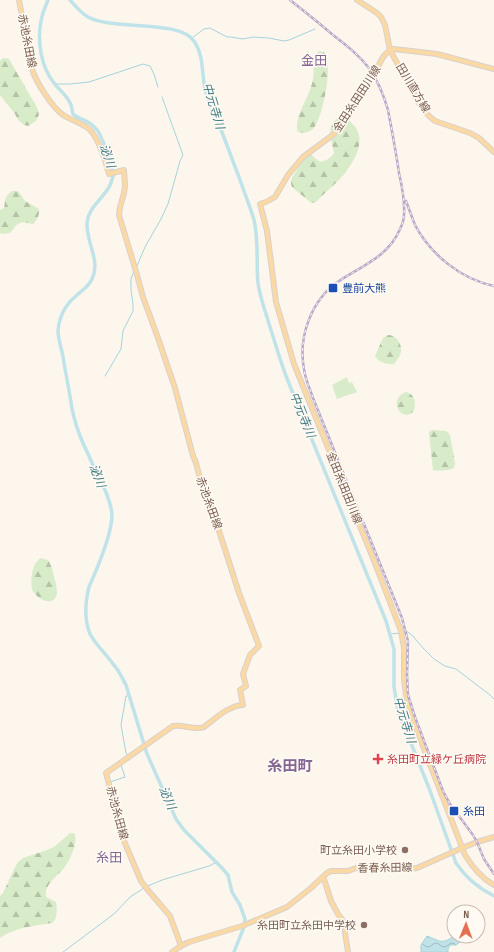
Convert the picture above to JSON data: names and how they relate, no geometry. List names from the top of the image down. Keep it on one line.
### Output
{"streets":{"main road":["赤池糸田線","田川直方線","金田糸田田川線","香春糸田線"]},"crossings":[["赤池糸田線","香春糸田線"],["田川直方線","金田糸田田川線"],["金田糸田田川線","香春糸田線"]],"districts":["金田","糸田町","糸田"],"water":["中元寺川","泌川"],"places":{"transit":["豊前大熊","糸田"],"health":["糸田町立緑ケ丘病院"],"other":["町立糸田小学校","糸田町立糸田中学校"]},"north":"top"}
